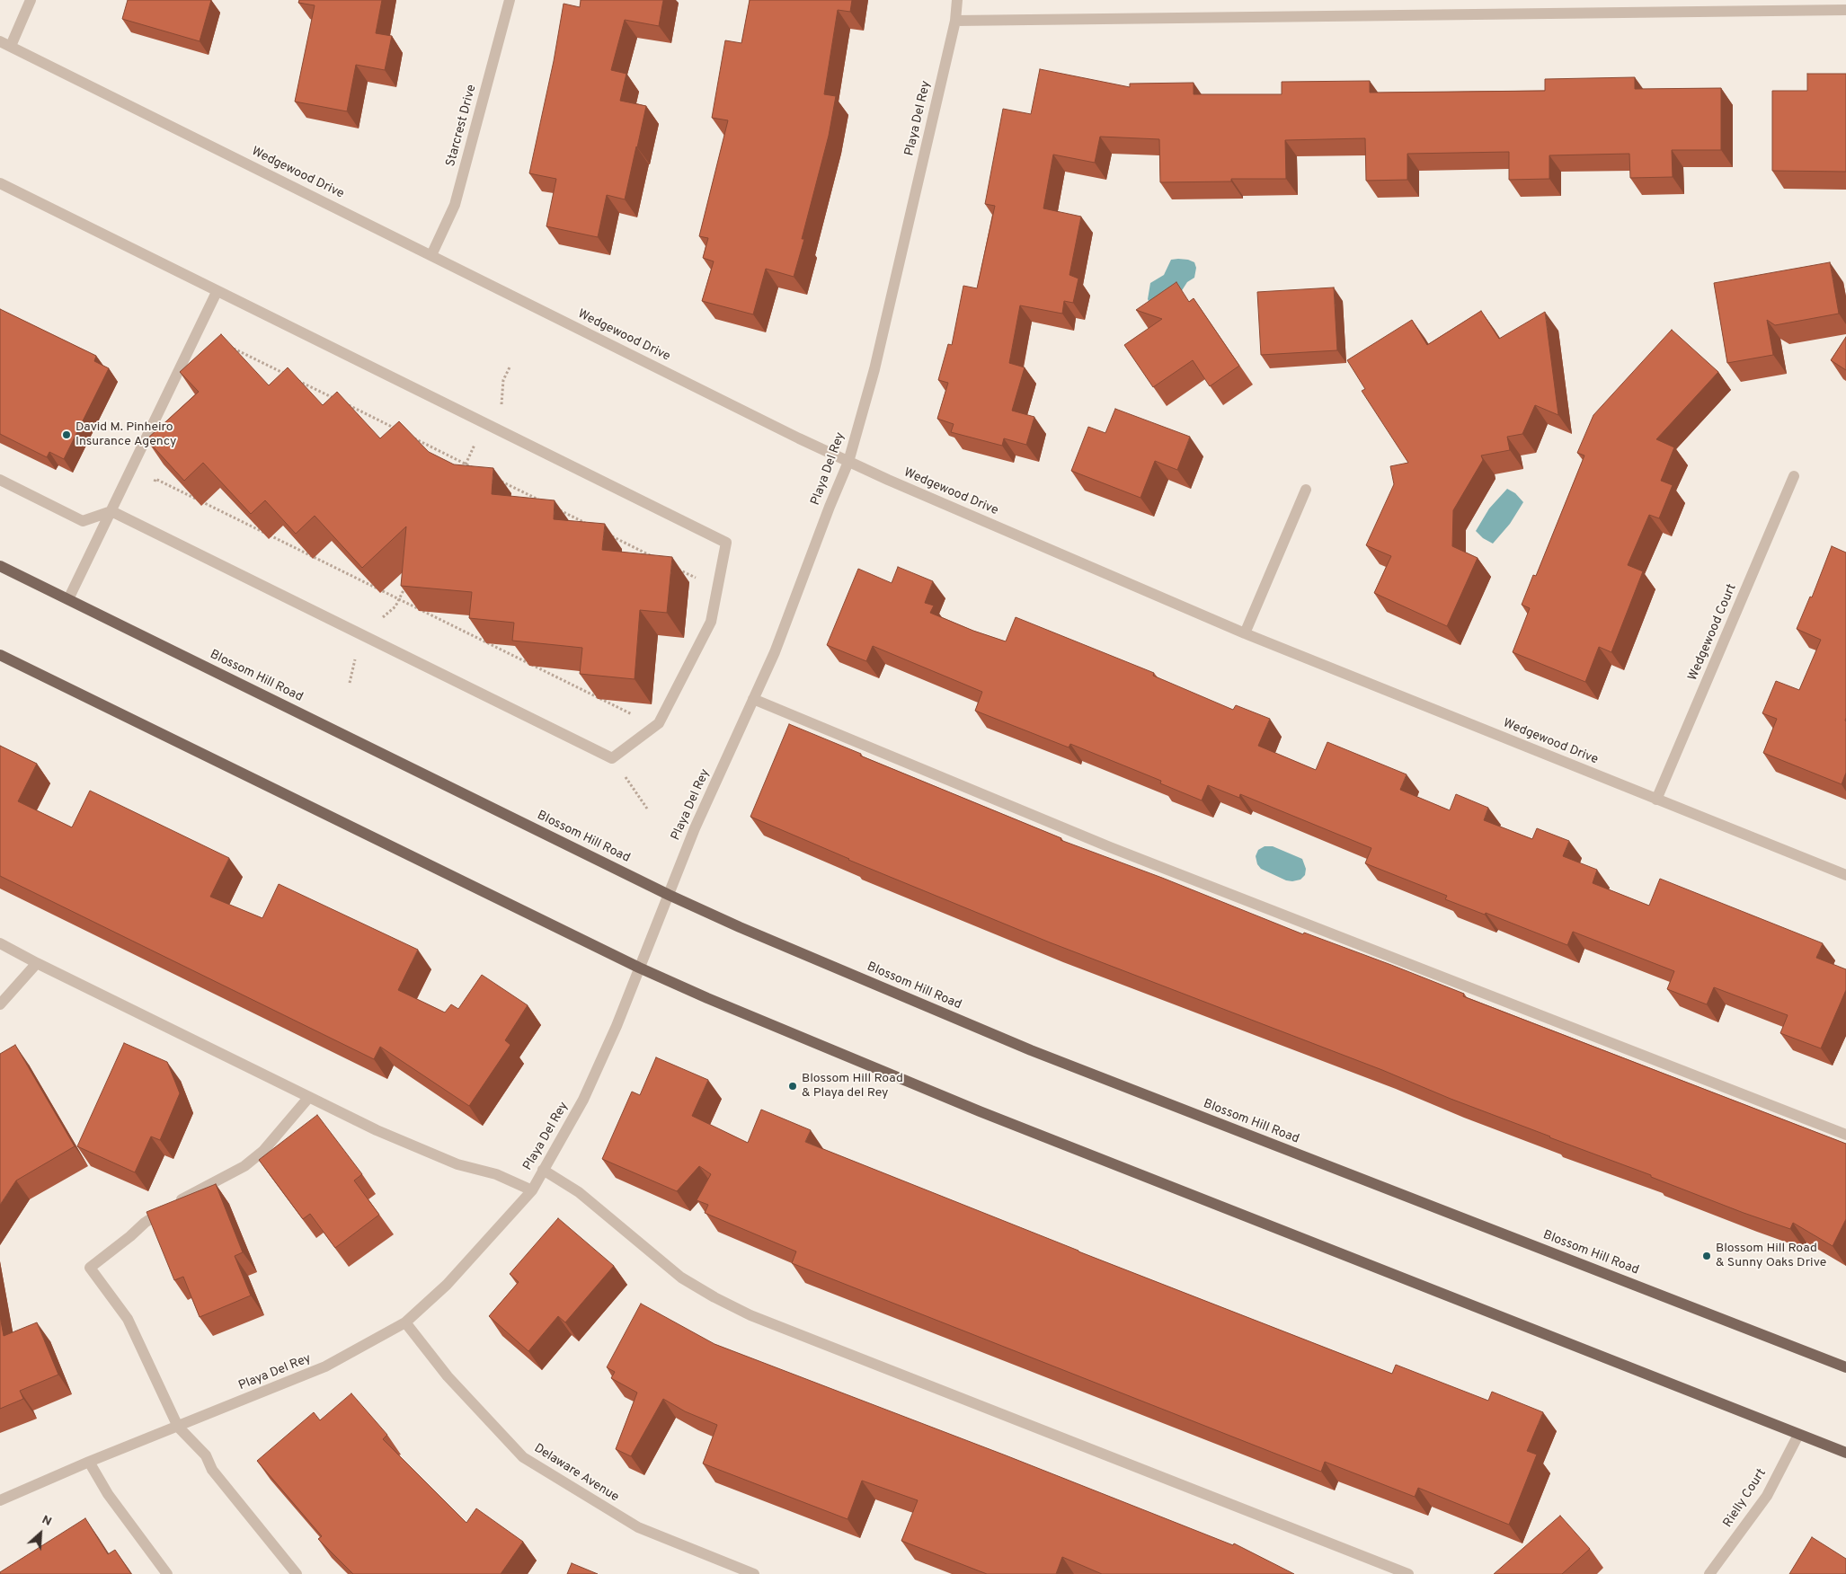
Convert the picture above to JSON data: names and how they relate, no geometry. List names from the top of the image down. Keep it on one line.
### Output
{"streets":{"main road":["Blossom Hill Road"],"street":["Playa Del Rey","Starcrest Drive","Wedgewood Drive","Wedgewood Court","Delaware Avenue","Rielly Court"]},"crossings":[["Playa Del Rey","Wedgewood Drive"],["Playa Del Rey","Blossom Hill Road"],["Playa Del Rey","Delaware Avenue"],["Starcrest Drive","Wedgewood Drive"],["Wedgewood Drive","Wedgewood Court"]],"places":["David M. Pinheiro Insurance Agency","Blossom Hill Road & Playa del Rey","Blossom Hill Road & Sunny Oaks Drive"],"north":"top right"}
